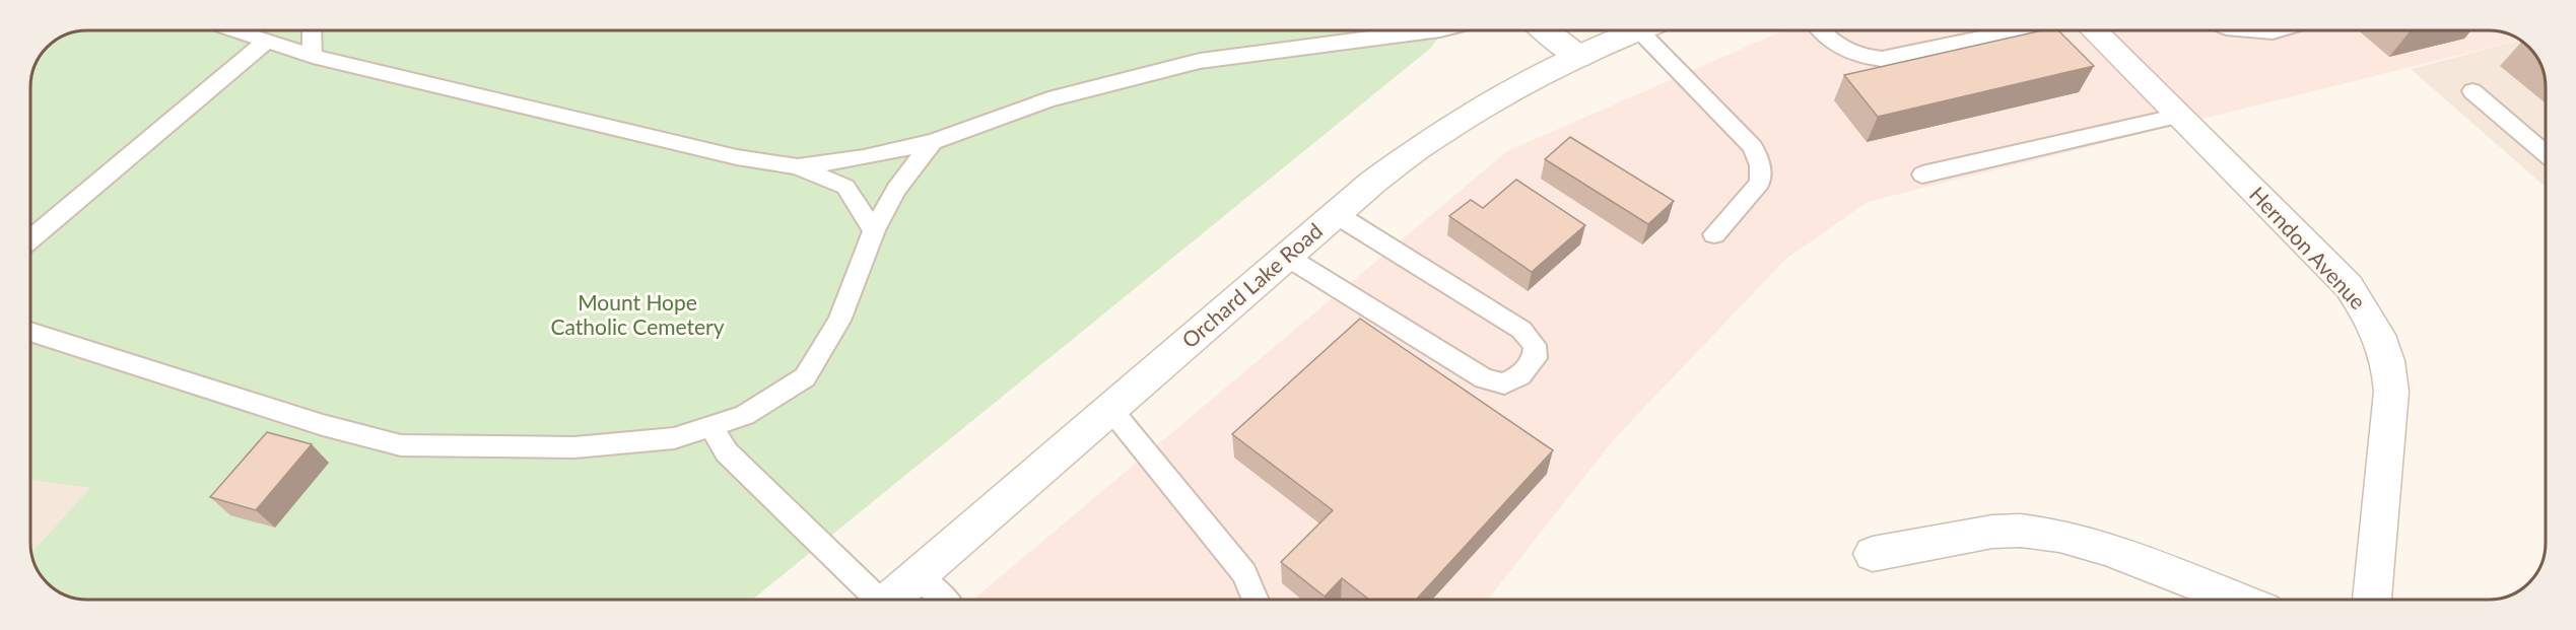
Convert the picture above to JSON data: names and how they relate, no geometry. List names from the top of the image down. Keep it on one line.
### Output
{"streets":{"street":["Herndon Avenue","Orchard Lake Road"]},"parks":["Mount Hope Catholic Cemetery"]}
